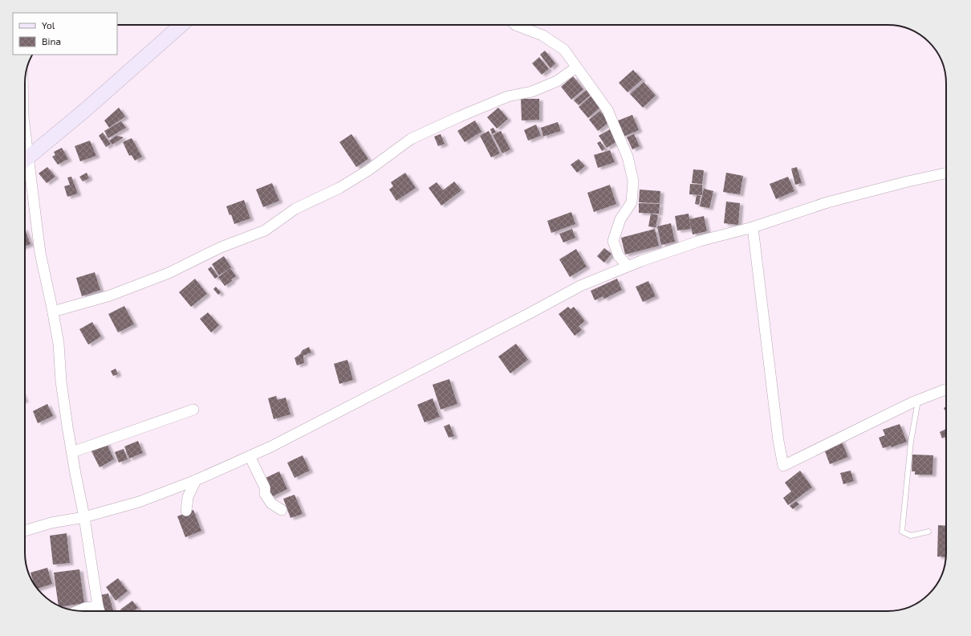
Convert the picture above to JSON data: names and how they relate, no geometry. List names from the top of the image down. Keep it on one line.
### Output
{"legend":["Yol","Bina"]}
